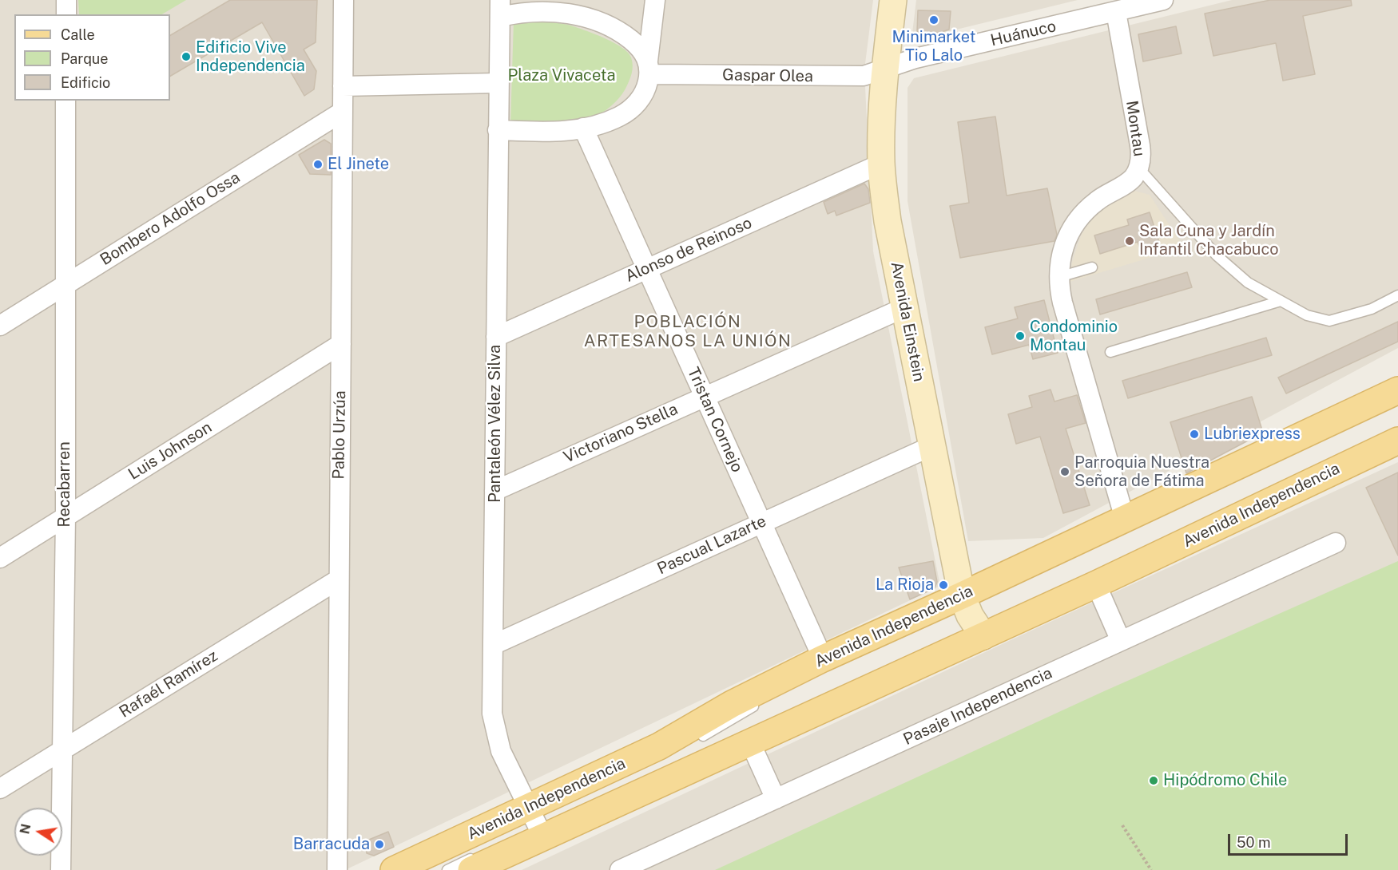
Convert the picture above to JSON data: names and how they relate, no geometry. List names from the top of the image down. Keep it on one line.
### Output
{"streets":{"main road":["Avenida Einstein","Avenida Independencia"],"street":["Huánuco","Gaspar Olea","Montau","Bombero Adolfo Ossa","Alonso de Reinoso","Tristan Cornejo","Pantaleón Vélez Silva","Victoriano Stella","Pablo Urzúa","Luis Johnson","Recabarren","Pascual Lazarte","Rafaél Ramírez","Pasaje Independencia"]},"crossings":[["Huánuco","Gaspar Olea"],["Huánuco","Montau"],["Huánuco","Avenida Einstein"],["Gaspar Olea","Avenida Einstein"],["Montau","Avenida Independencia"],["Bombero Adolfo Ossa","Pablo Urzúa"],["Bombero Adolfo Ossa","Recabarren"],["Alonso de Reinoso","Avenida Einstein"],["Alonso de Reinoso","Tristan Cornejo"],["Alonso de Reinoso","Pantaleón Vélez Silva"],["Avenida Einstein","Victoriano Stella"],["Avenida Einstein","Avenida Independencia"],["Avenida Einstein","Pascual Lazarte"],["Tristan Cornejo","Victoriano Stella"],["Tristan Cornejo","Avenida Independencia"],["Tristan Cornejo","Pascual Lazarte"],["Pantaleón Vélez Silva","Victoriano Stella"],["Pantaleón Vélez Silva","Avenida Independencia"],["Pantaleón Vélez Silva","Pascual Lazarte"],["Pablo Urzúa","Luis Johnson"],["Pablo Urzúa","Rafaél Ramírez"],["Luis Johnson","Recabarren"],["Recabarren","Rafaél Ramírez"]],"districts":["POBLACIÓN ARTESANOS LA UNIÓN"],"parks":["Plaza Vivaceta"],"places":["Minimarket Tio Lalo","Edificio Vive Independencia","El Jinete","Sala Cuna y Jardín Infantil Chacabuco","Condominio Montau","Lubriexpress","Parroquia Nuestra Señora de Fátima","La Rioja","Hipódromo Chile","Barracuda"],"legend":["Calle","Parque","Edificio"],"scale_bar":"50 m","north":"left"}
